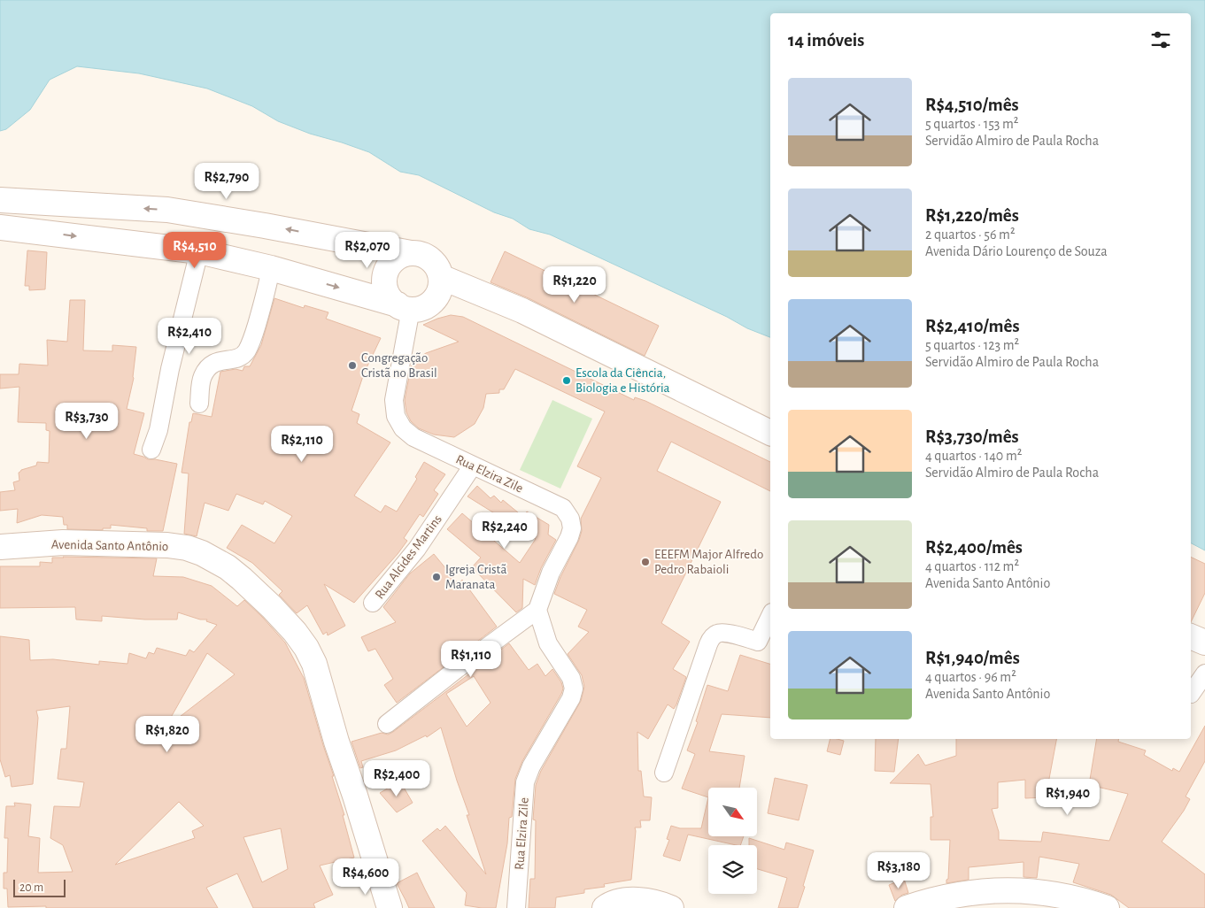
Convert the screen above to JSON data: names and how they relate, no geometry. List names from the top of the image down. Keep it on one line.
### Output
{"streets":{"street":["Rua Elzira Zile","Avenida Santo Antônio","Rua Alcides Martins"]},"crossings":[["Rua Elzira Zile","Rua Alcides Martins"]],"places":["Congregação Cristã no Brasil","Escola da Ciência, Biologia e História","EEEFM Major Alfredo Pedro Rabaioli","Igreja Cristã Maranata"],"scale_bar":"20 m","north":"bottom right","page":{"heading":"14 imóveis","list":[{"name":"R$4,510/mês","note":"5 quartos · 153 m² · Servidão Almiro de Paula Rocha"},{"name":"R$1,220/mês","note":"2 quartos · 56 m² · Avenida Dário Lourenço de Souza"},{"name":"R$2,410/mês","note":"5 quartos · 123 m² · Servidão Almiro de Paula Rocha"},{"name":"R$3,730/mês","note":"4 quartos · 140 m² · Servidão Almiro de Paula Rocha"},{"name":"R$2,400/mês","note":"4 quartos · 112 m² · Avenida Santo Antônio"},{"name":"R$1,940/mês","note":"4 quartos · 96 m² · Avenida Santo Antônio"}],"price":["R$2,790","R$4,510","R$2,070","R$1,220","R$2,410","R$3,730","R$2,110","R$2,240","R$1,110","R$1,820","R$2,400","R$1,940","R$3,180","R$4,600"],"scale":"20 m"}}
